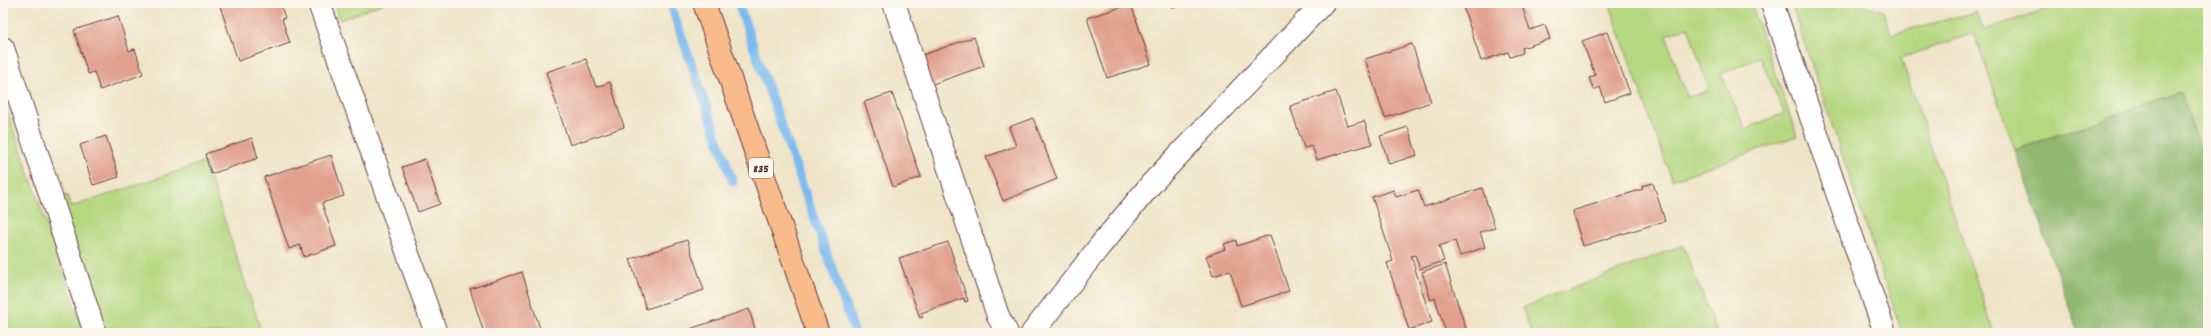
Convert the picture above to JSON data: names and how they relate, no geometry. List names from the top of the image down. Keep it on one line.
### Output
{"streets":{"main road":["835"]}}
